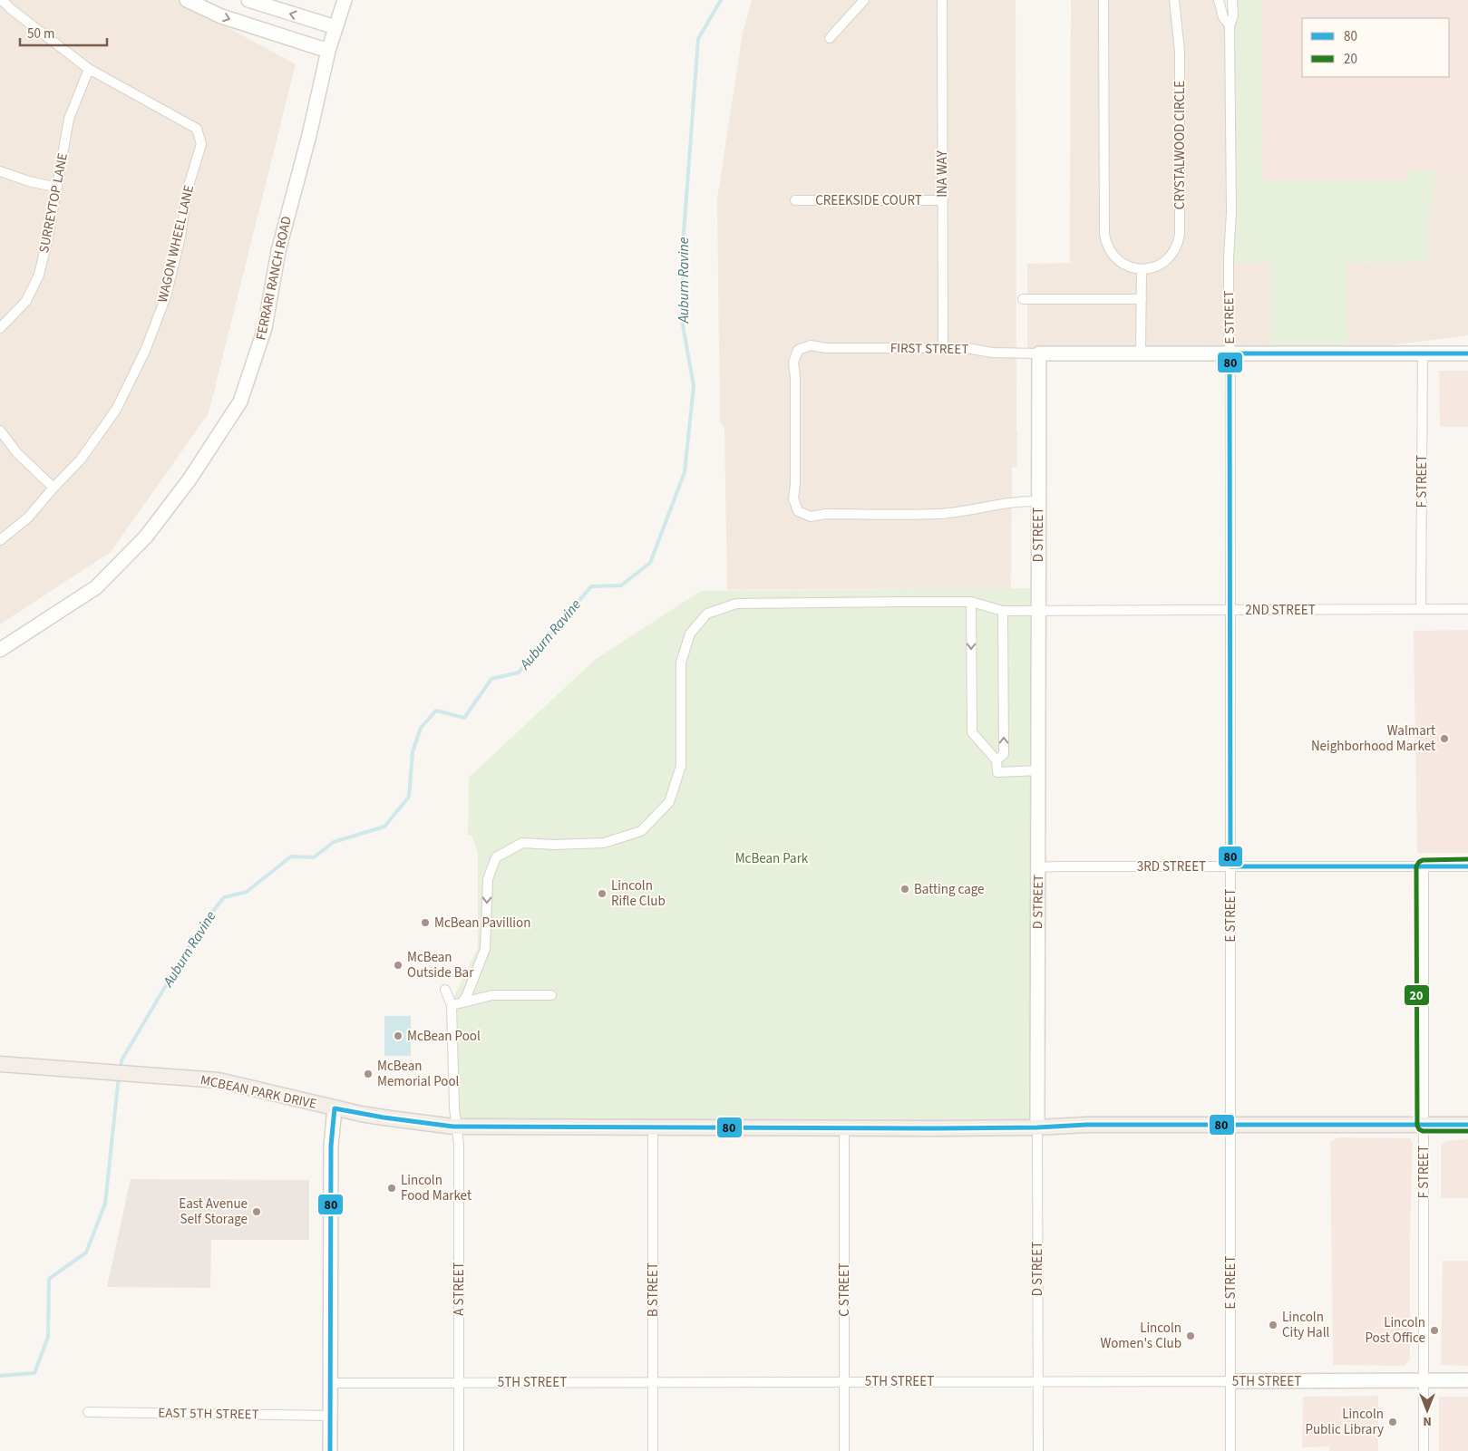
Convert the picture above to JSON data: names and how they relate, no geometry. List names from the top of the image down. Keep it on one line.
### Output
{"streets":{"main road":["MCBEAN PARK DRIVE"],"street":["CRYSTALWOOD CIRCLE","INA WAY","CREEKSIDE COURT","SURREYTOP LANE","WAGON WHEEL LANE","FERRARI RANCH ROAD","E STREET","FIRST STREET","F STREET","D STREET","2ND STREET","3RD STREET","A STREET","B STREET","C STREET","5TH STREET","EAST 5TH STREET"]},"crossings":[["INA WAY","CREEKSIDE COURT"],["INA WAY","FIRST STREET"],["SURREYTOP LANE","WAGON WHEEL LANE"],["E STREET","FIRST STREET"],["E STREET","2ND STREET"],["E STREET","3RD STREET"],["E STREET","MCBEAN PARK DRIVE"],["E STREET","5TH STREET"],["FIRST STREET","F STREET"],["FIRST STREET","D STREET"],["F STREET","2ND STREET"],["F STREET","3RD STREET"],["F STREET","MCBEAN PARK DRIVE"],["F STREET","5TH STREET"],["D STREET","2ND STREET"],["D STREET","3RD STREET"],["D STREET","MCBEAN PARK DRIVE"],["D STREET","5TH STREET"],["MCBEAN PARK DRIVE","A STREET"],["MCBEAN PARK DRIVE","B STREET"],["MCBEAN PARK DRIVE","C STREET"],["A STREET","5TH STREET"],["B STREET","5TH STREET"],["C STREET","5TH STREET"]],"one_way":["2ND STREET"],"water":["Auburn Ravine"],"parks":["McBean Park"],"places":["Walmart Neighborhood Market","Batting cage","Lincoln Rifle Club","McBean Pavillion","McBean Outside Bar","McBean Pool","McBean Memorial Pool","Lincoln Food Market","East Avenue Self Storage","Lincoln City Hall","Lincoln Post Office","Lincoln Women's Club","Lincoln Public Library"],"lines":["transit line 80","transit line 20"],"legend":["80","20"],"scale_bar":"50 m","north":"bottom"}
